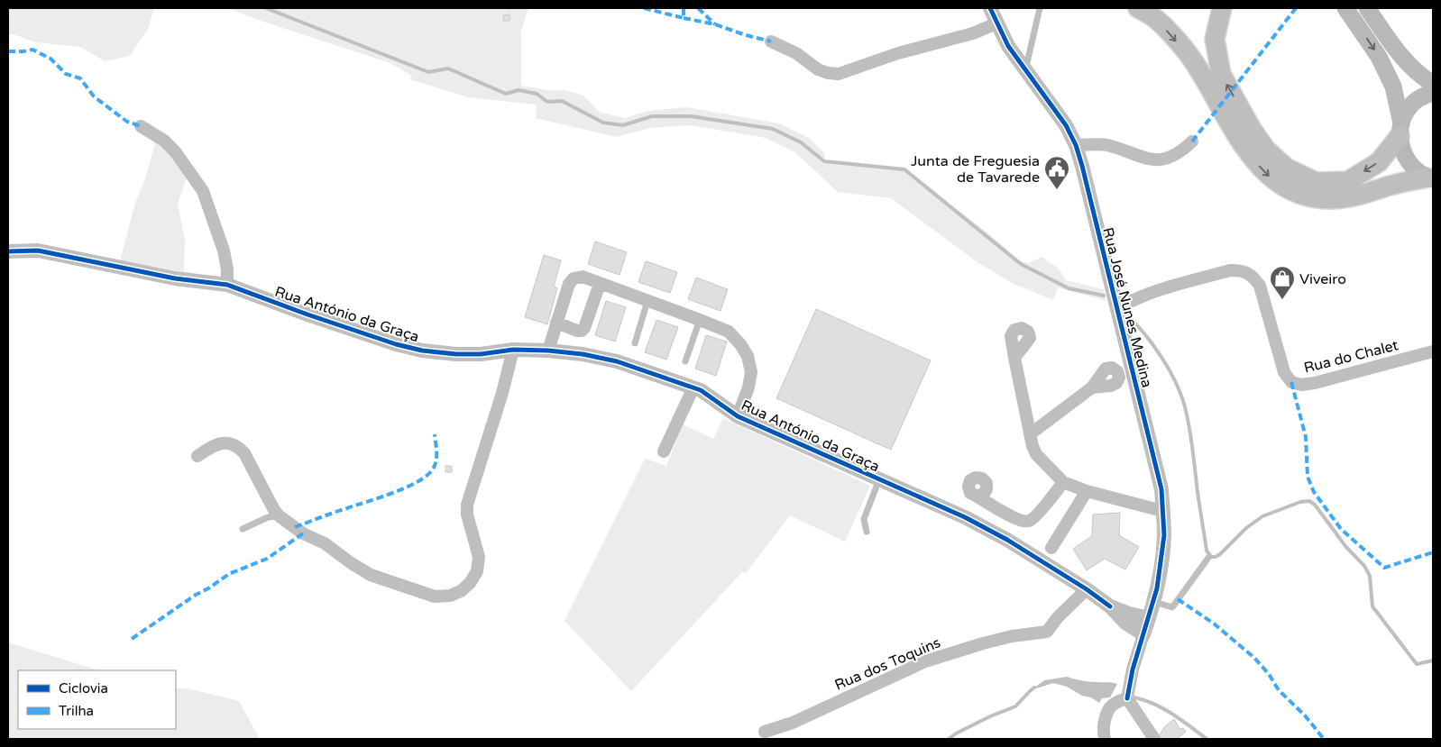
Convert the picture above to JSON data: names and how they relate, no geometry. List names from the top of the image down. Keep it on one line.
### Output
{"streets":{"street":["Rua José Nunes Medina","Rua António da Graça","Rua do Chalet","Rua dos Toquins"]},"crossings":[["Rua José Nunes Medina","Rua António da Graça"],["Rua José Nunes Medina","Rua do Chalet"],["Rua António da Graça","Rua dos Toquins"]],"places":{"public building":["Junta de Freguesia de Tavarede"],"shop":["Viveiro"]},"legend":["Ciclovia","Trilha"]}
